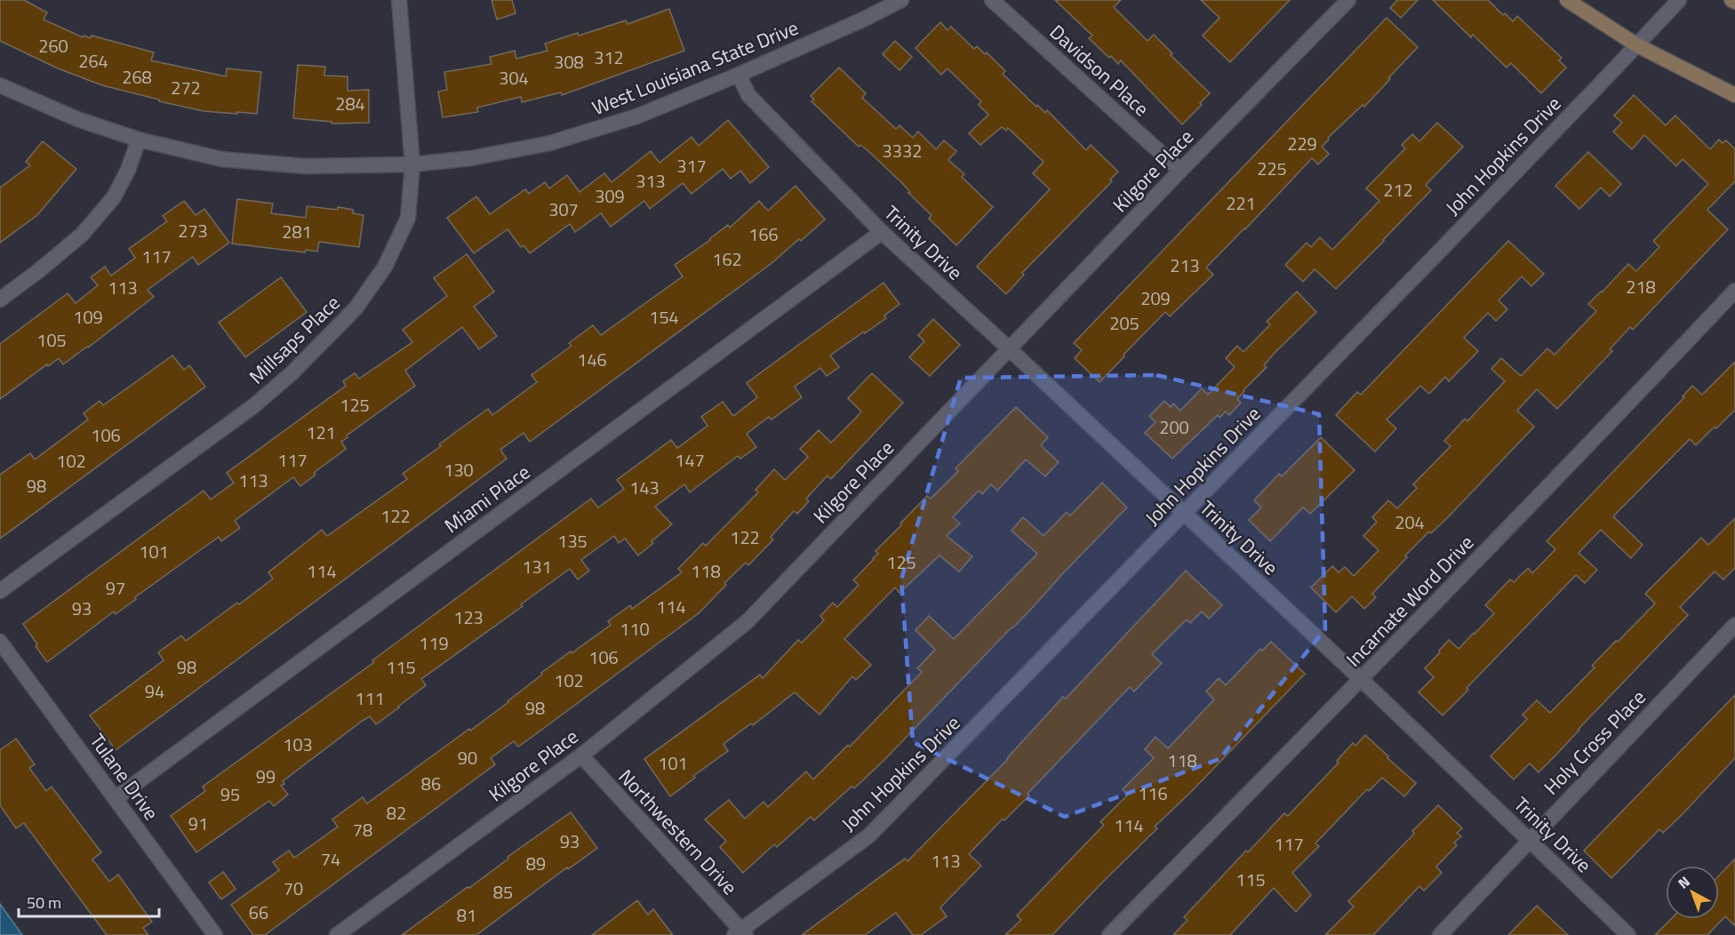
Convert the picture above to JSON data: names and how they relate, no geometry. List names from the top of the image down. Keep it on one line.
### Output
{"streets":{"street":["West Louisiana State Drive","Davidson Place","John Hopkins Drive","Kilgore Place","Trinity Drive","Millsaps Place","Miami Place","Incarnate Word Drive","Holy Cross Place","Tulane Drive","Northwestern Drive"]},"crossings":[["West Louisiana State Drive","Trinity Drive"],["West Louisiana State Drive","Millsaps Place"],["Davidson Place","Kilgore Place"],["John Hopkins Drive","Trinity Drive"],["John Hopkins Drive","Northwestern Drive"],["Kilgore Place","Trinity Drive"],["Kilgore Place","Northwestern Drive"],["Trinity Drive","Miami Place"],["Trinity Drive","Incarnate Word Drive"],["Trinity Drive","Holy Cross Place"],["Miami Place","Tulane Drive"]],"house_numbers":["260","312","264","308","268","304","272","284","229","3332","317","225","313","212","309","221","307","273","281","166","117","162","213","218","113","209","109","154","205","105","146","125","200","121","106","117","147","102","130","113","98","143","122","204","122","135","101","125","131","114","118","97","114","93","123","110","119","106","98","115","102","94","111","98","103","90","118","101","99","86","116","95","82","91","114","78","93","117","74","113","89","115","70","85","66","81"],"scale_bar":"50 m","north":"top left"}
